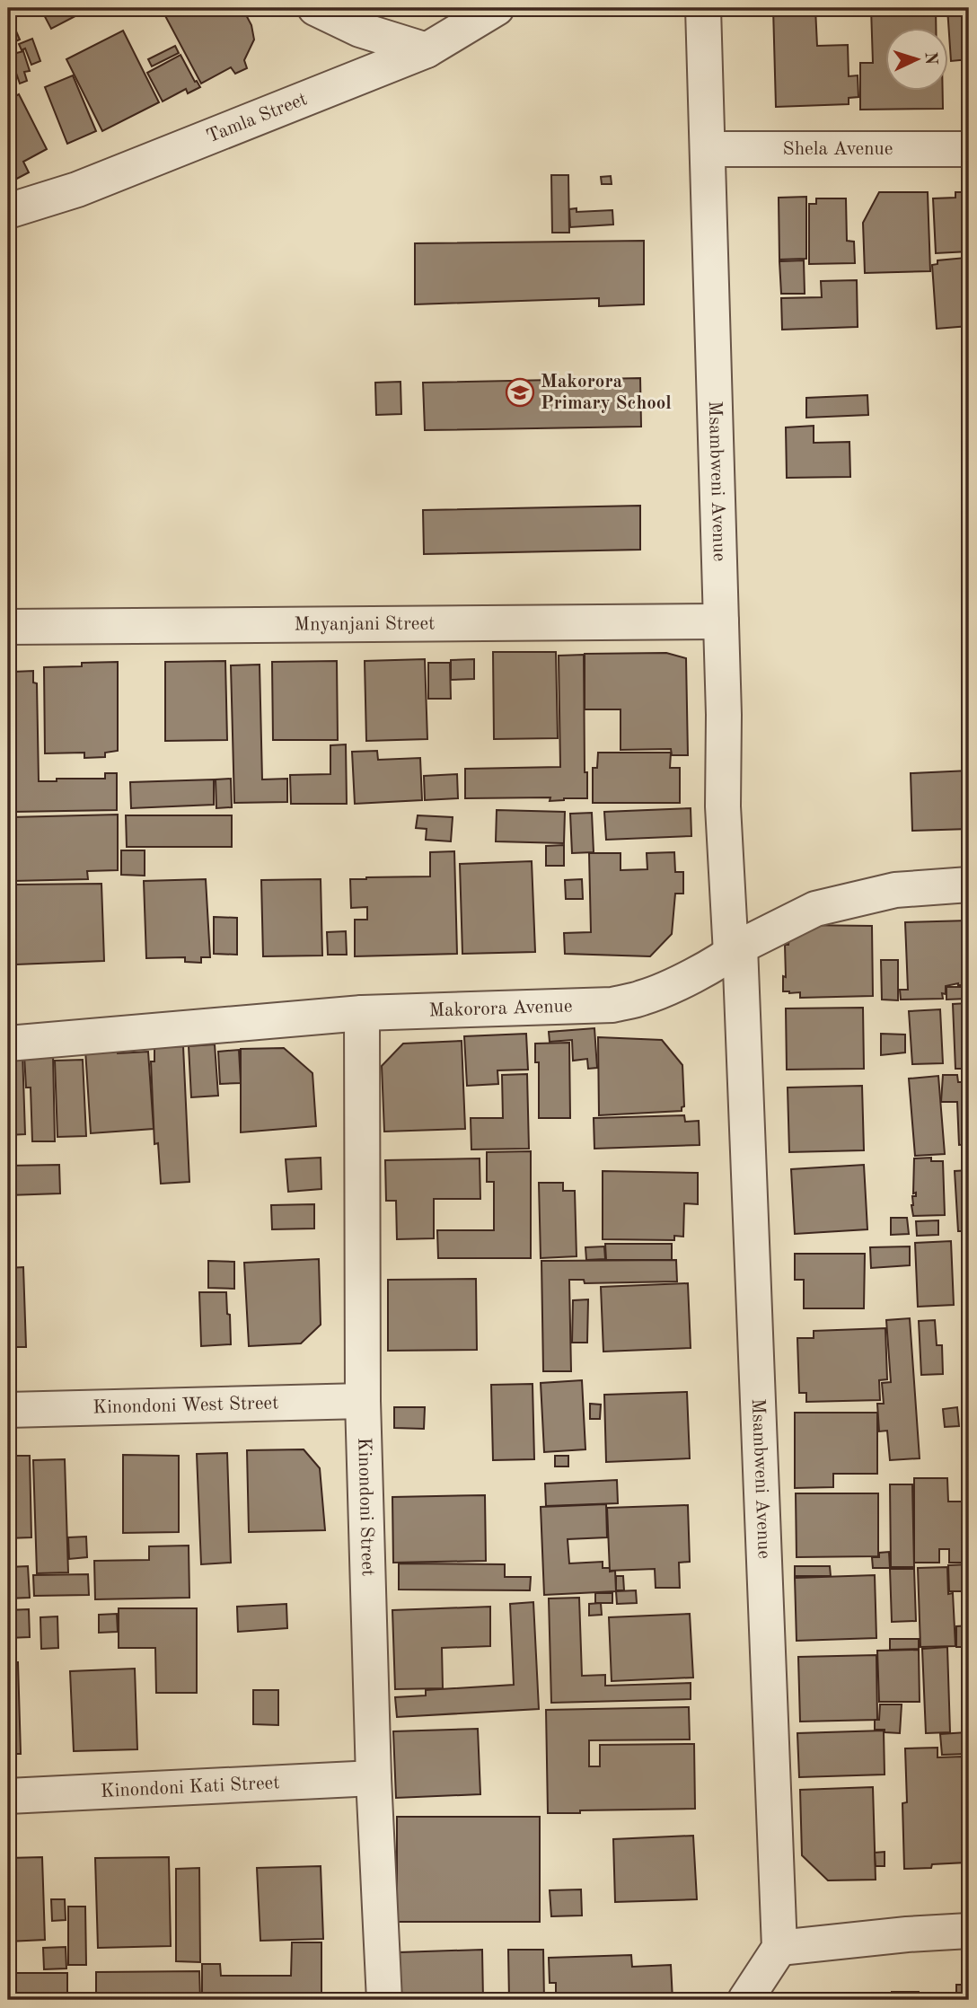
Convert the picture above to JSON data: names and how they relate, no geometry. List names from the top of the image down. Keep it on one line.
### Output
{"streets":{"street":["Tamla Street","Shela Avenue","Msambweni Avenue","Mnyanjani Street","Makorora Avenue","Kinondoni West Street","Kinondoni Street","Kinondoni Kati Street"]},"crossings":[["Shela Avenue","Msambweni Avenue"],["Msambweni Avenue","Mnyanjani Street"],["Msambweni Avenue","Makorora Avenue"],["Makorora Avenue","Kinondoni Street"],["Kinondoni West Street","Kinondoni Street"],["Kinondoni Street","Kinondoni Kati Street"]],"places":{"school or university":["Makorora Primary School"]},"north":"right"}
